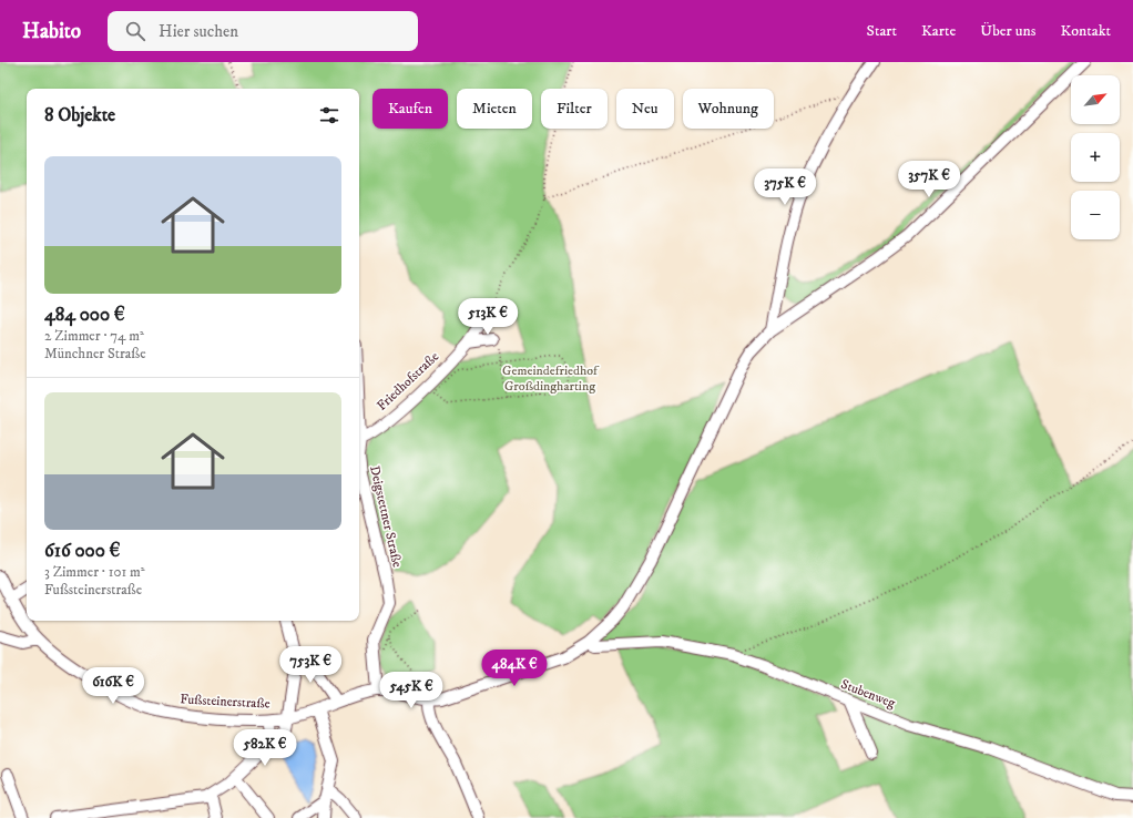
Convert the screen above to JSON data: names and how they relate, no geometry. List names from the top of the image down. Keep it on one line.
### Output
{"streets":{"street":["Friedhofstraße","Deigstettner Straße","Stubenweg","Fußsteinerstraße"]},"crossings":[["Friedhofstraße","Deigstettner Straße"],["Deigstettner Straße","Fußsteinerstraße"]],"parks":["Gemeindefriedhof Großdingharting"],"north":"top right","page":{"header":"Habito","search":"Hier suchen","nav":["Start","Karte","Über uns","Kontakt"],"map_buttons":["+","−"],"chip":["Kaufen","Mieten","Filter","Neu","Wohnung"],"heading":"8 Objekte","list":[{"name":"484 000 €","note":"2 Zimmer · 74 m² · Münchner Straße"},{"name":"616 000 €","note":"3 Zimmer · 101 m² · Fußsteinerstraße"}],"price":["357K €","375K €","513K €","753K €","484K €","616K €","545K €","582K €"]}}
